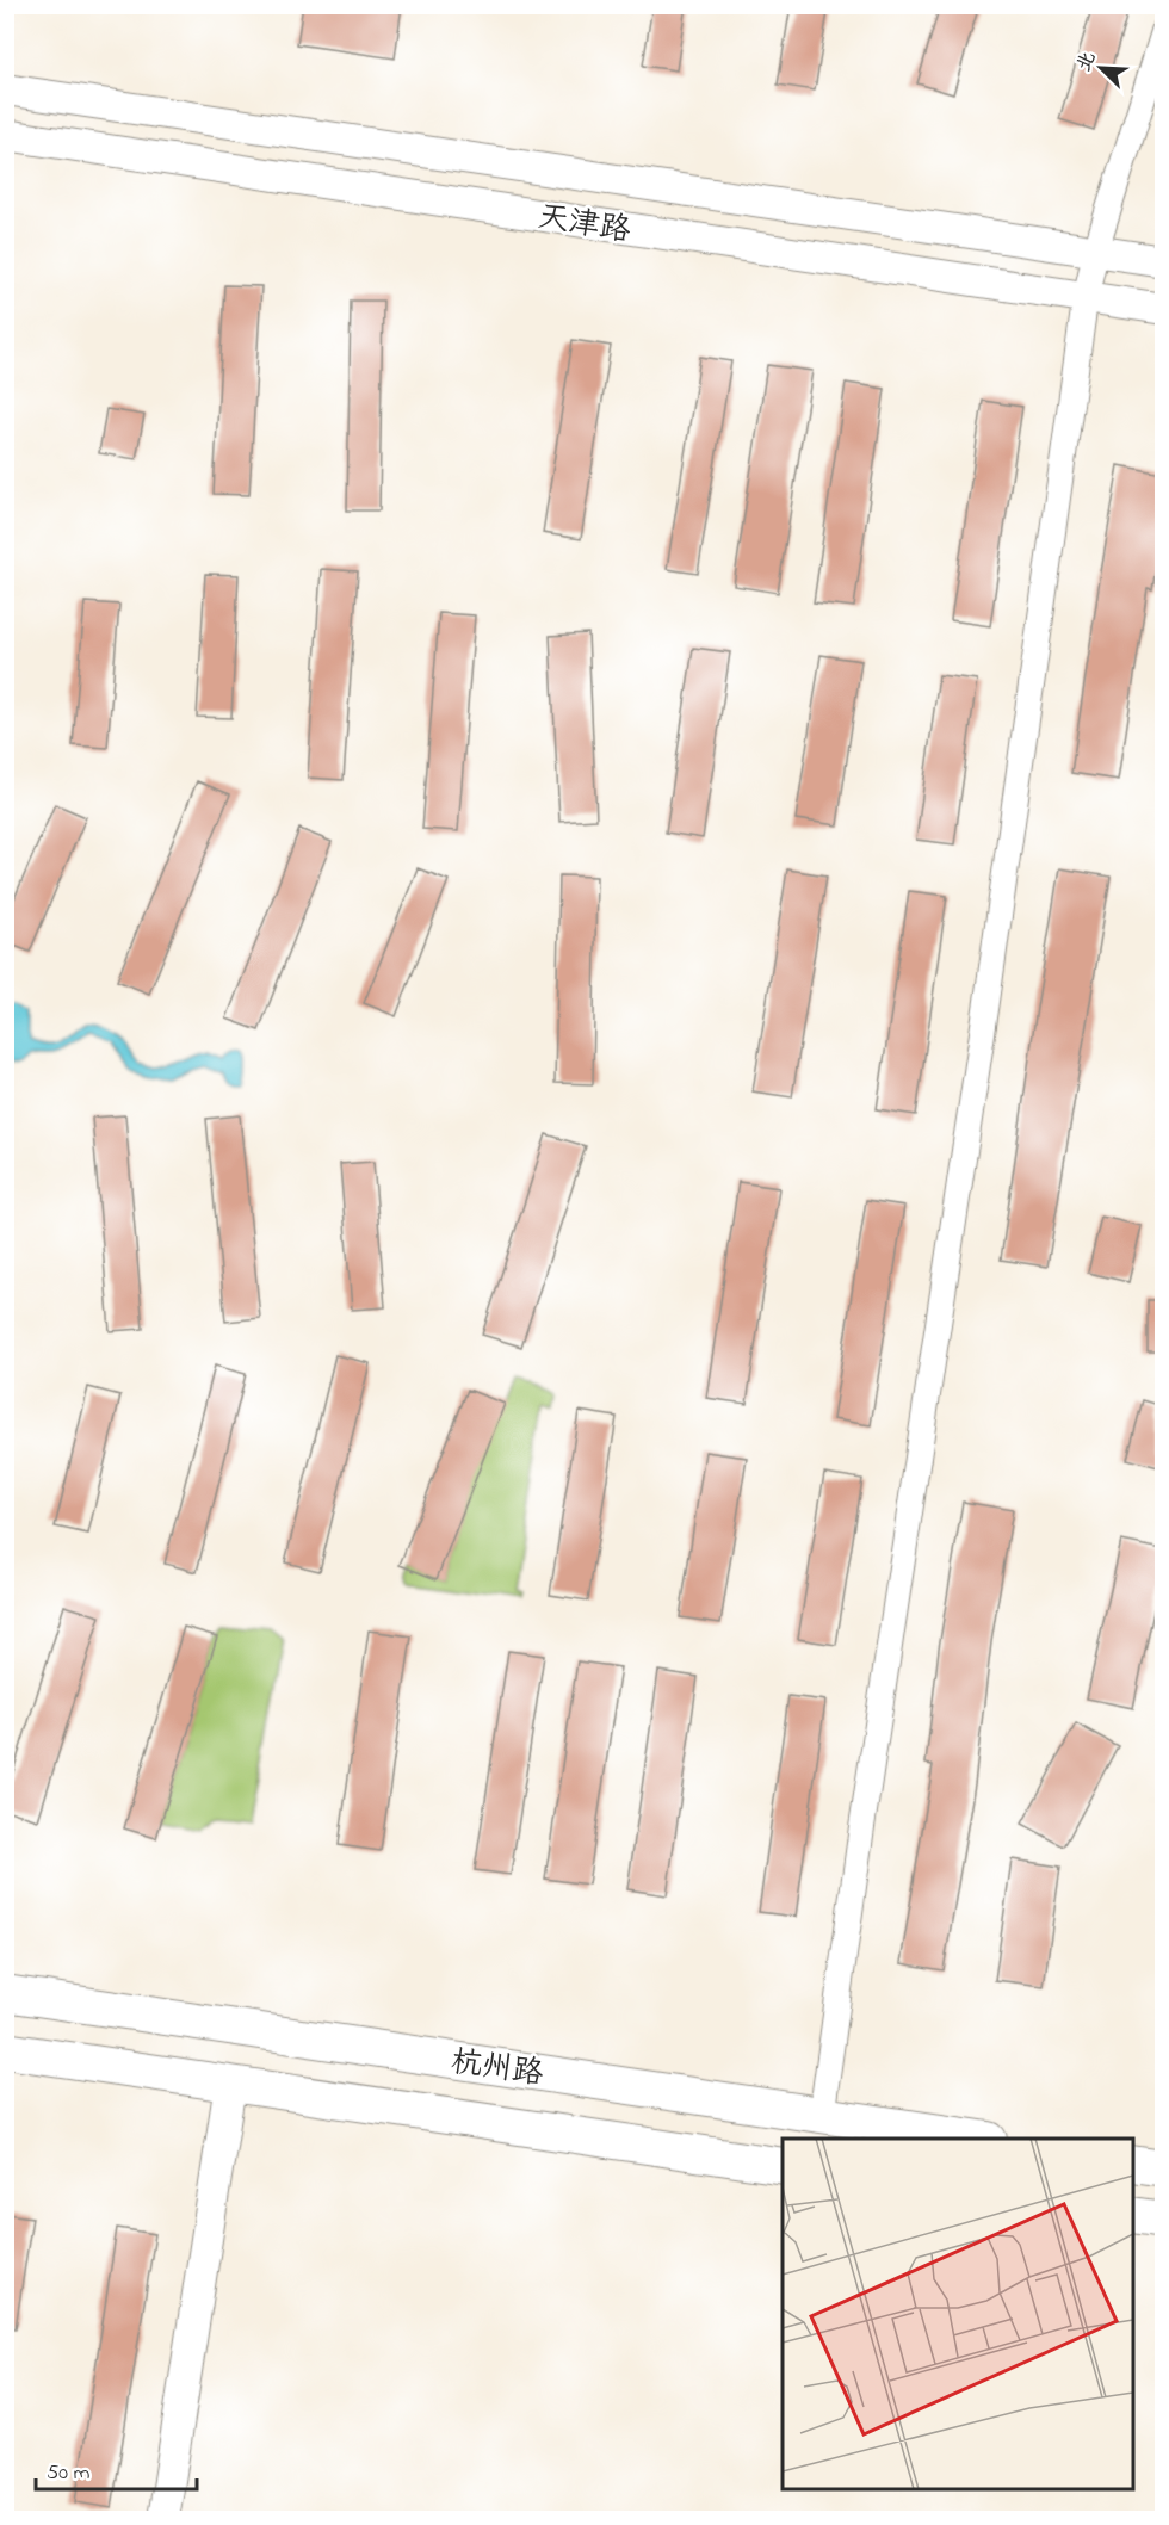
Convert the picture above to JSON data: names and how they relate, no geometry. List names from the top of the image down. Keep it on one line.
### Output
{"streets":{"main road":["杭州路"],"street":["天津路"]},"scale_bar":"50 m","north":"top left"}
